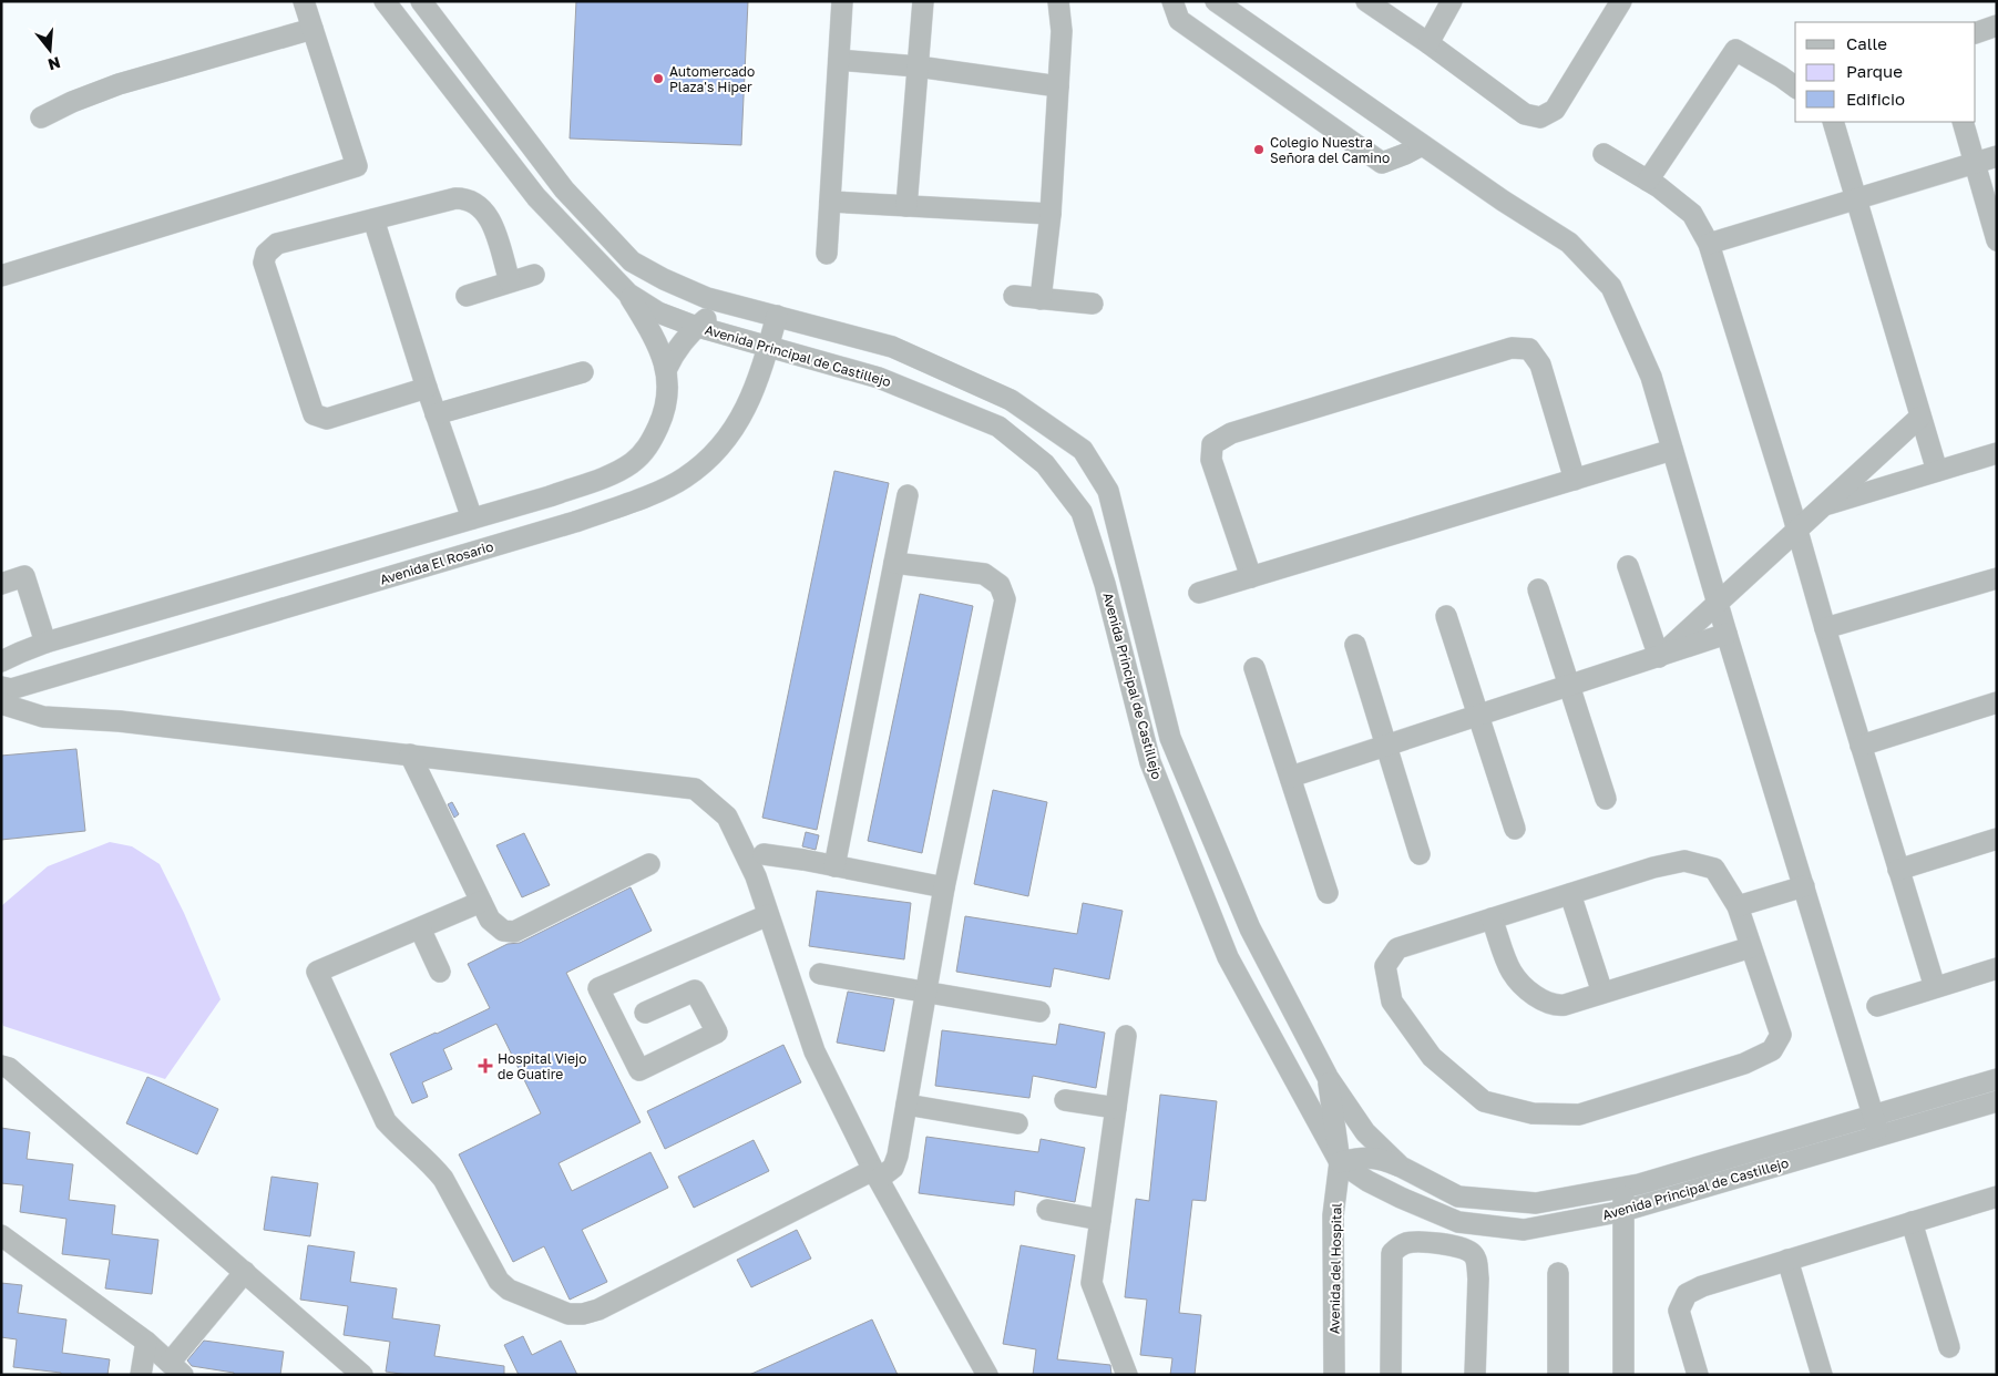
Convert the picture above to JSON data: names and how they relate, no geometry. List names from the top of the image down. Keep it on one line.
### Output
{"streets":{"street":["Avenida Principal de Castillejo","Avenida El Rosario","Avenida del Hospital"]},"crossings":[["Avenida Principal de Castillejo","Avenida El Rosario"],["Avenida Principal de Castillejo","Avenida del Hospital"]],"places":{"other":["Automercado Plaza's Hiper","Colegio Nuestra Señora del Camino"],"health":["Hospital Viejo de Guatire"]},"legend":["Calle","Parque","Edificio"],"north":"bottom"}
